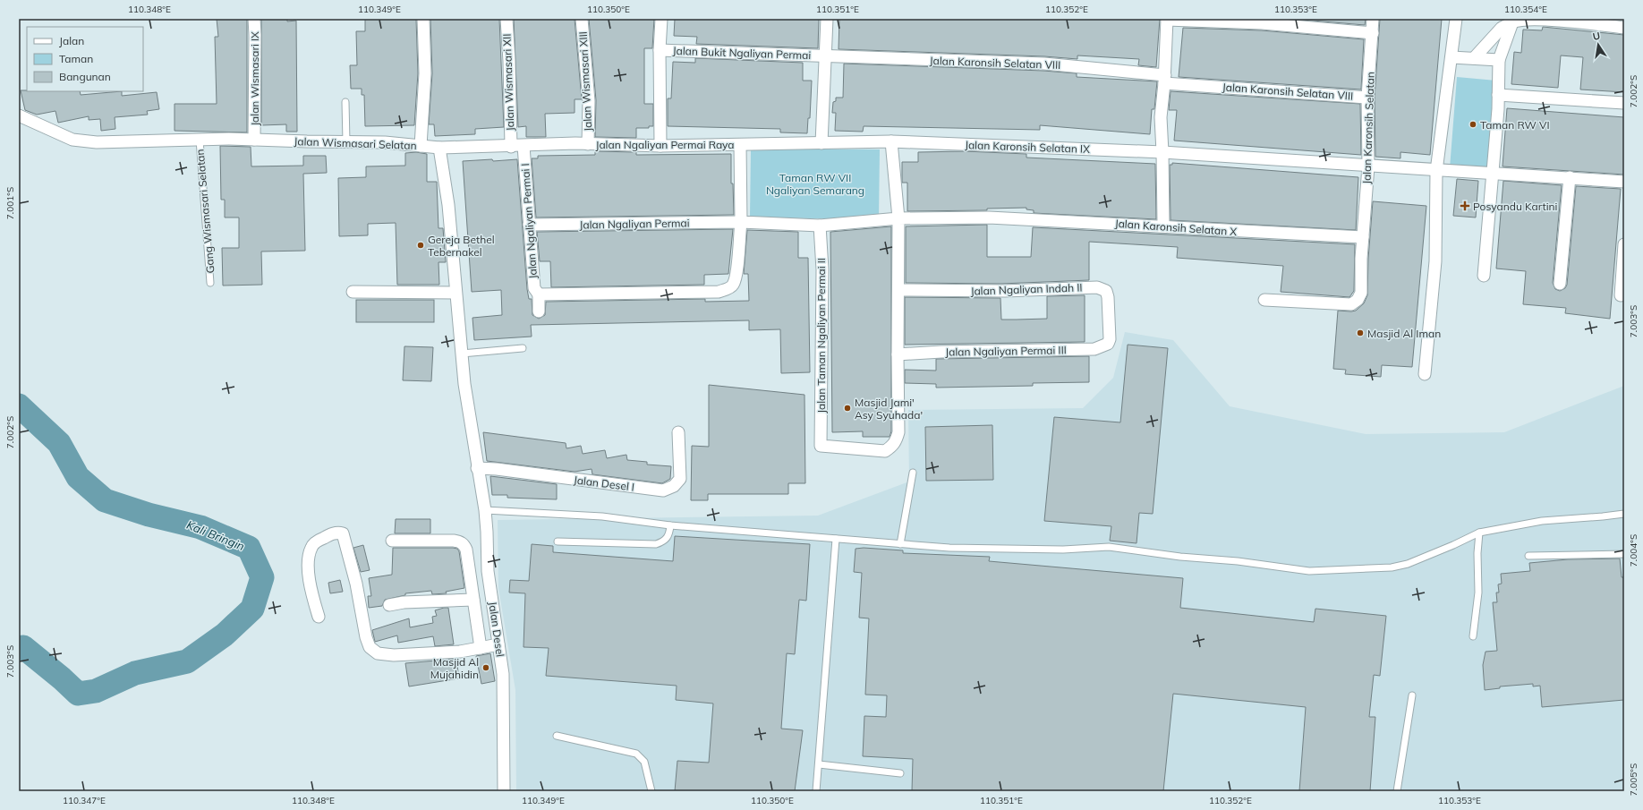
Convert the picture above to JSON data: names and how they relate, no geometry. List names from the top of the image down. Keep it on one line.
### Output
{"streets":{"street":["Jalan Bukit Ngaliyan Permai","Jalan Karonsih Selatan VIII","Jalan Wismasari IX","Jalan Wismasari XIII","Jalan Wismasari XII","Jalan Karonsih Selatan","Jalan Wismasari Selatan","Jalan Ngaliyan Permai Raya","Jalan Karonsih Selatan IX","Jalan Ngaliyan Permai I","Jalan Ngaliyan Permai","Jalan Karonsih Selatan X","Jalan Ngaliyan Indah II","Jalan Taman Ngaliyan Permai II","Jalan Ngaliyan Permai III","Jalan Desel I","Jalan Desel"],"lane":["Gang Wismasari Selatan"]},"crossings":[["Jalan Bukit Ngaliyan Permai","Jalan Karonsih Selatan VIII"],["Jalan Bukit Ngaliyan Permai","Jalan Ngaliyan Permai Raya"],["Jalan Karonsih Selatan VIII","Jalan Karonsih Selatan"],["Jalan Wismasari IX","Jalan Wismasari Selatan"],["Jalan Wismasari XIII","Jalan Ngaliyan Permai Raya"],["Jalan Wismasari XII","Jalan Ngaliyan Permai Raya"],["Jalan Karonsih Selatan","Jalan Karonsih Selatan IX"],["Jalan Karonsih Selatan","Jalan Karonsih Selatan X"],["Jalan Wismasari Selatan","Jalan Ngaliyan Permai Raya"],["Jalan Wismasari Selatan","Gang Wismasari Selatan"],["Jalan Ngaliyan Permai Raya","Jalan Karonsih Selatan IX"],["Jalan Ngaliyan Permai Raya","Jalan Ngaliyan Permai I"],["Jalan Ngaliyan Permai I","Jalan Ngaliyan Permai"],["Jalan Ngaliyan Permai","Jalan Karonsih Selatan X"],["Jalan Ngaliyan Permai","Jalan Taman Ngaliyan Permai II"],["Jalan Ngaliyan Indah II","Jalan Ngaliyan Permai III"],["Jalan Taman Ngaliyan Permai II","Jalan Ngaliyan Permai III"],["Jalan Desel I","Jalan Desel"]],"water":["Kali Bringin"],"parks":["Taman RW VII Ngaliyan Semarang"],"places":{"other":["Taman RW VI","Gereja Bethel Tebernakel","Masjid Al Iman","Masjid Jami' Asy Syuhada'","Masjid Al Mujahidin"],"health":["Posyandu Kartini"]},"legend":["Jalan","Taman","Bangunan"],"north":"top","coordinates":["110.348°E","110.349°E","110.350°E","110.351°E","110.352°E","110.353°E","110.354°E","7.002°S","7.001°S","7.003°S","7.004°S","7.005°S","110.347°E"]}
